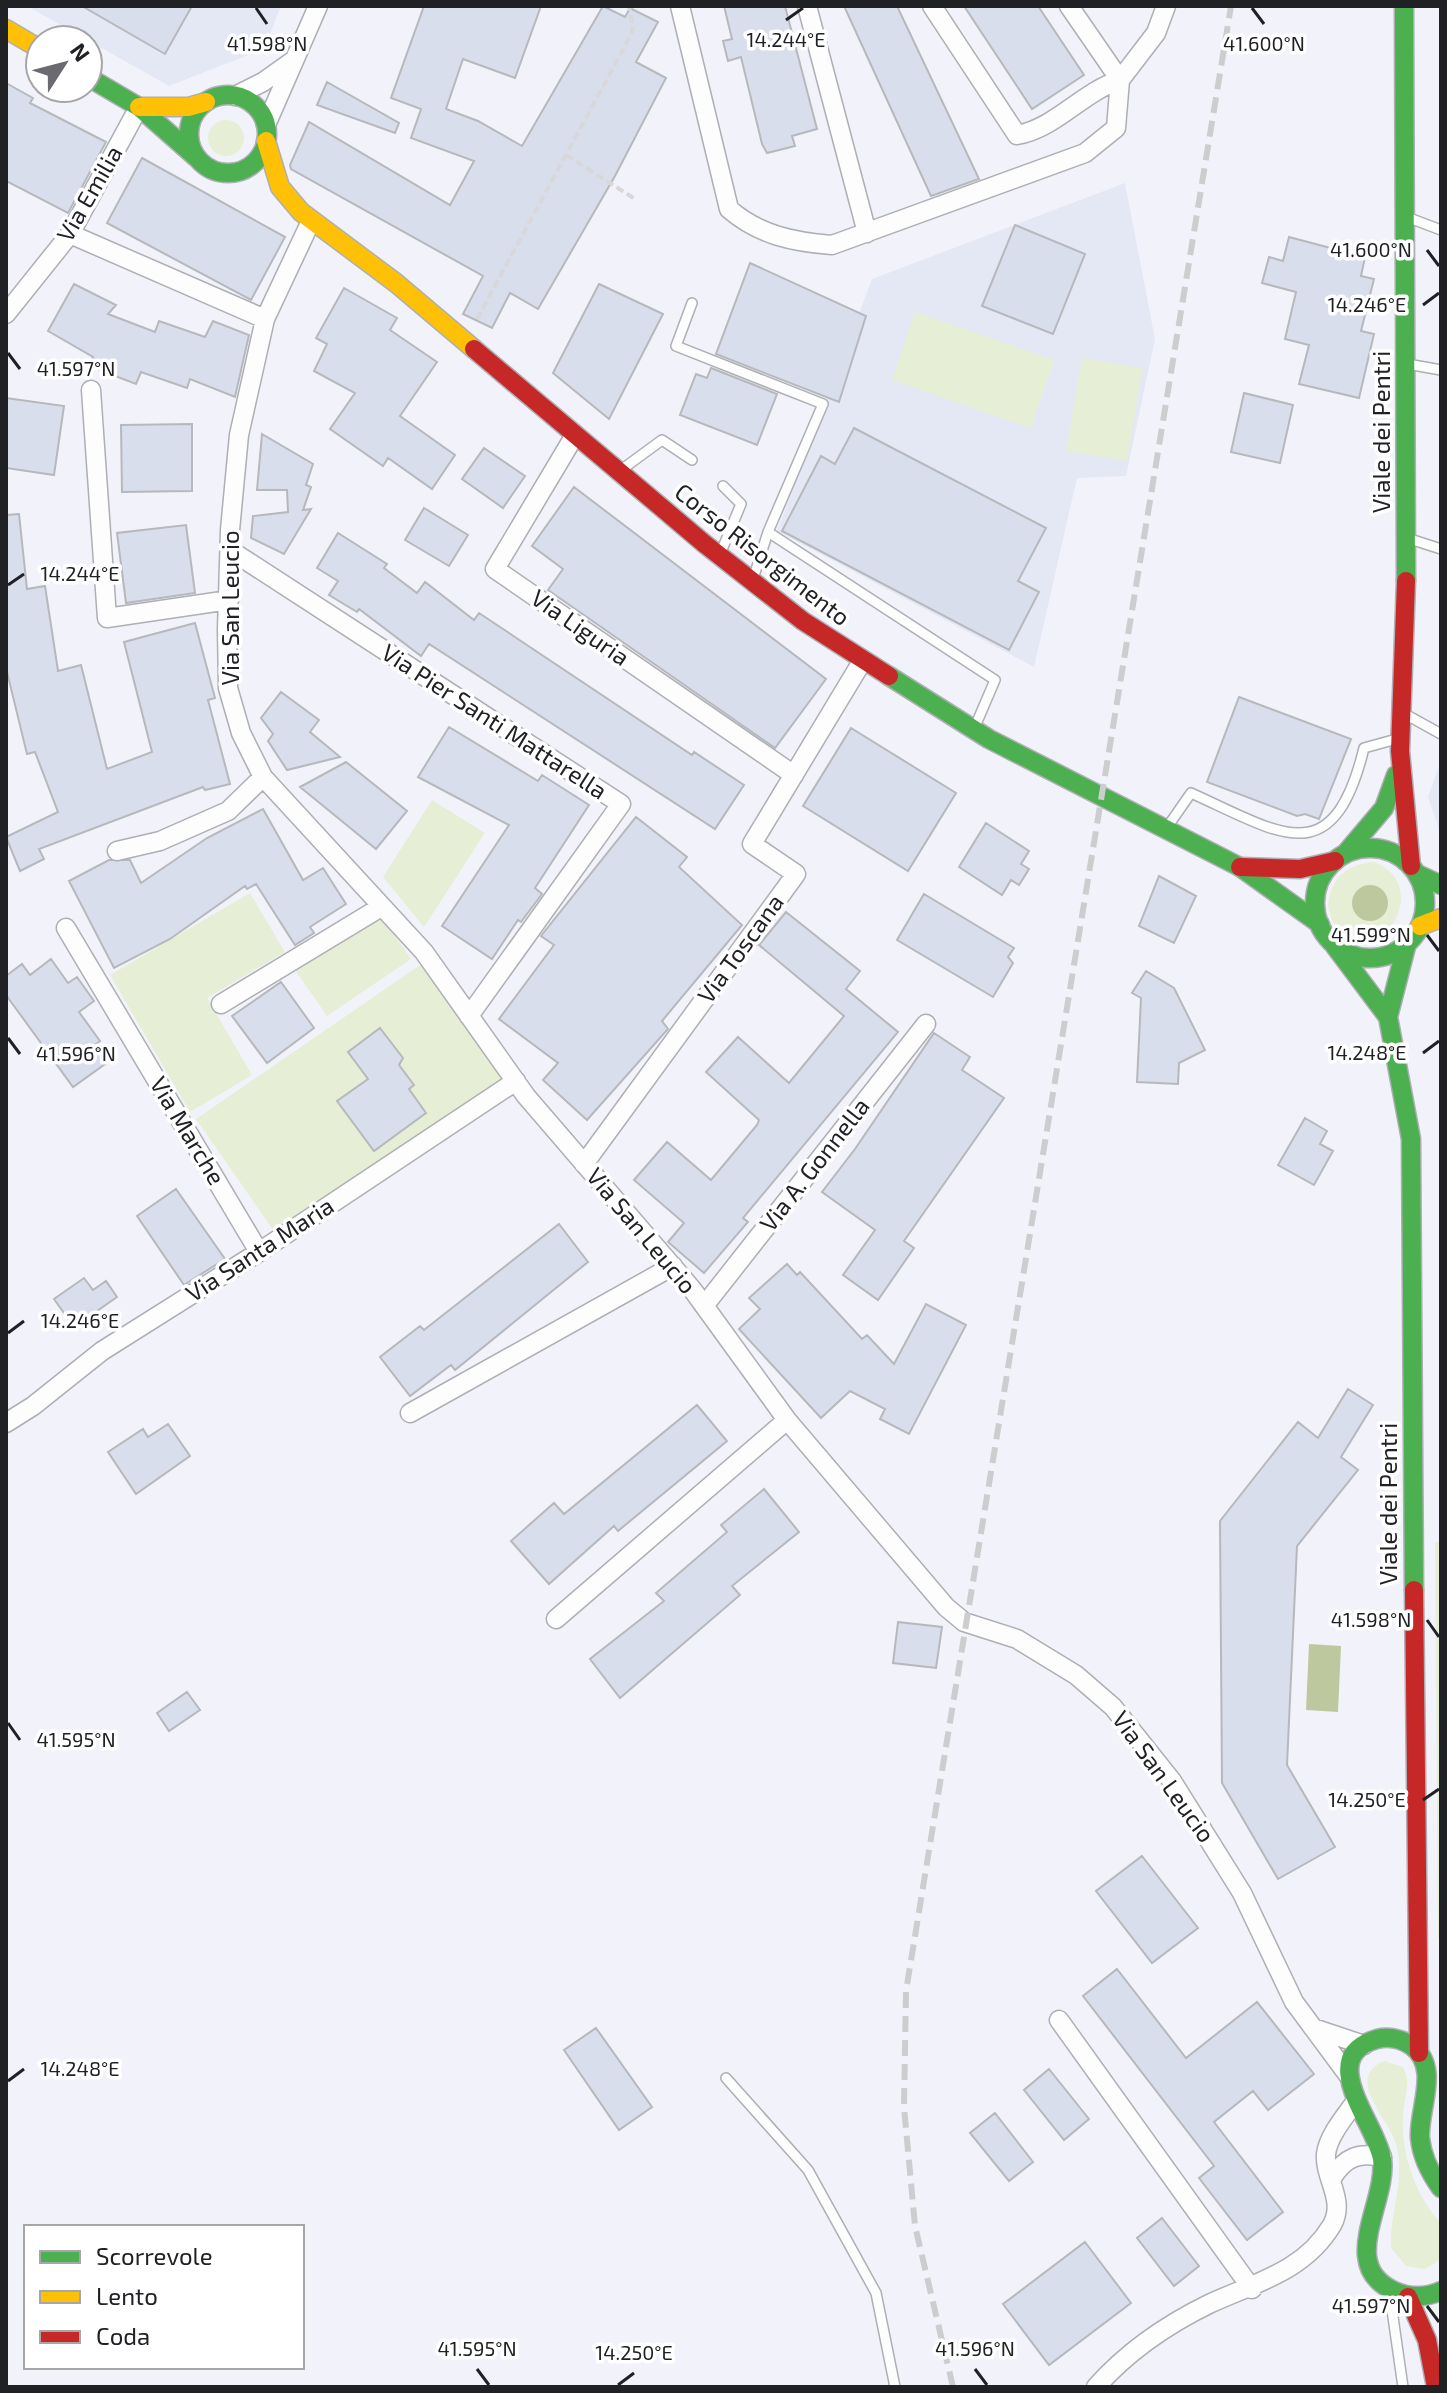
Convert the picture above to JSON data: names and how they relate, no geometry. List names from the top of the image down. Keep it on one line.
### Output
{"streets":{"main road":["Viale dei Pentri","Corso Risorgimento"],"street":["Via Emilia","Via San Leucio","Via Liguria","Via Pier Santi Mattarella","Via Toscana","Via Marche","Via A. Gonnella","Via Santa Maria"]},"crossings":[["Viale dei Pentri","Corso Risorgimento"],["Corso Risorgimento","Via San Leucio"],["Corso Risorgimento","Via Liguria"],["Corso Risorgimento","Via Toscana"],["Via San Leucio","Via Pier Santi Mattarella"],["Via San Leucio","Via Toscana"],["Via San Leucio","Via A. Gonnella"],["Via San Leucio","Via Santa Maria"],["Via Liguria","Via Toscana"],["Via Marche","Via Santa Maria"]],"legend":["Scorrevole","Lento","Coda"],"north":"top right","coordinates":["14.244°E","41.598°N","41.600°N","14.246°E","41.597°N","41.599°N","14.248°E","41.596°N","41.595°N","14.250°E"]}
